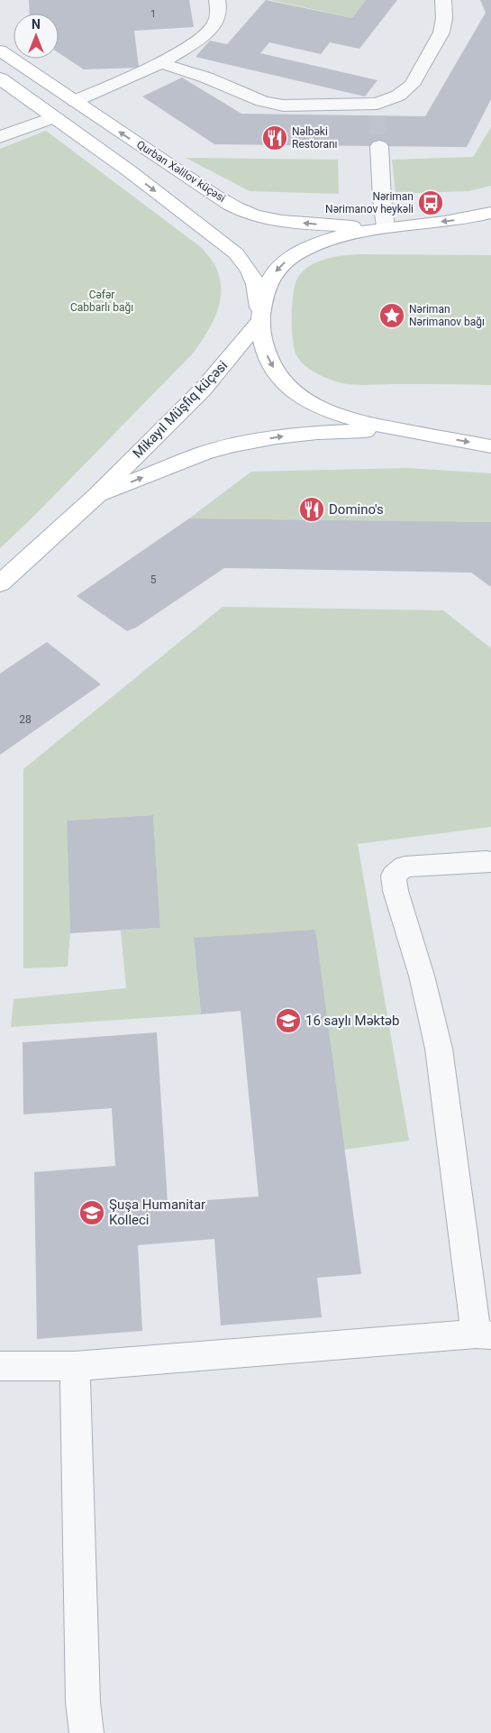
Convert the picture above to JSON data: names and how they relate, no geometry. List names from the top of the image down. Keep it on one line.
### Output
{"streets":{"main road":["Qurban Xəlilov küçəsi","Mikayıl Müşfiq küçəsi"]},"one_way":["Qurban Xəlilov küçəsi","Mikayıl Müşfiq küçəsi"],"parks":["Cəfər Cabbarlı bağı"],"places":{"restaurant":["Nəlbəki Restoranı","Domino's"],"bus stop":["Nəriman Nərimanov heykəli"],"place":["Nəriman Nərimanov bağı"],"school or university":["16 saylı Məktəb","Şuşa Humanitar Kolleci"]},"house_numbers":["1","5","28"],"north":"top"}
